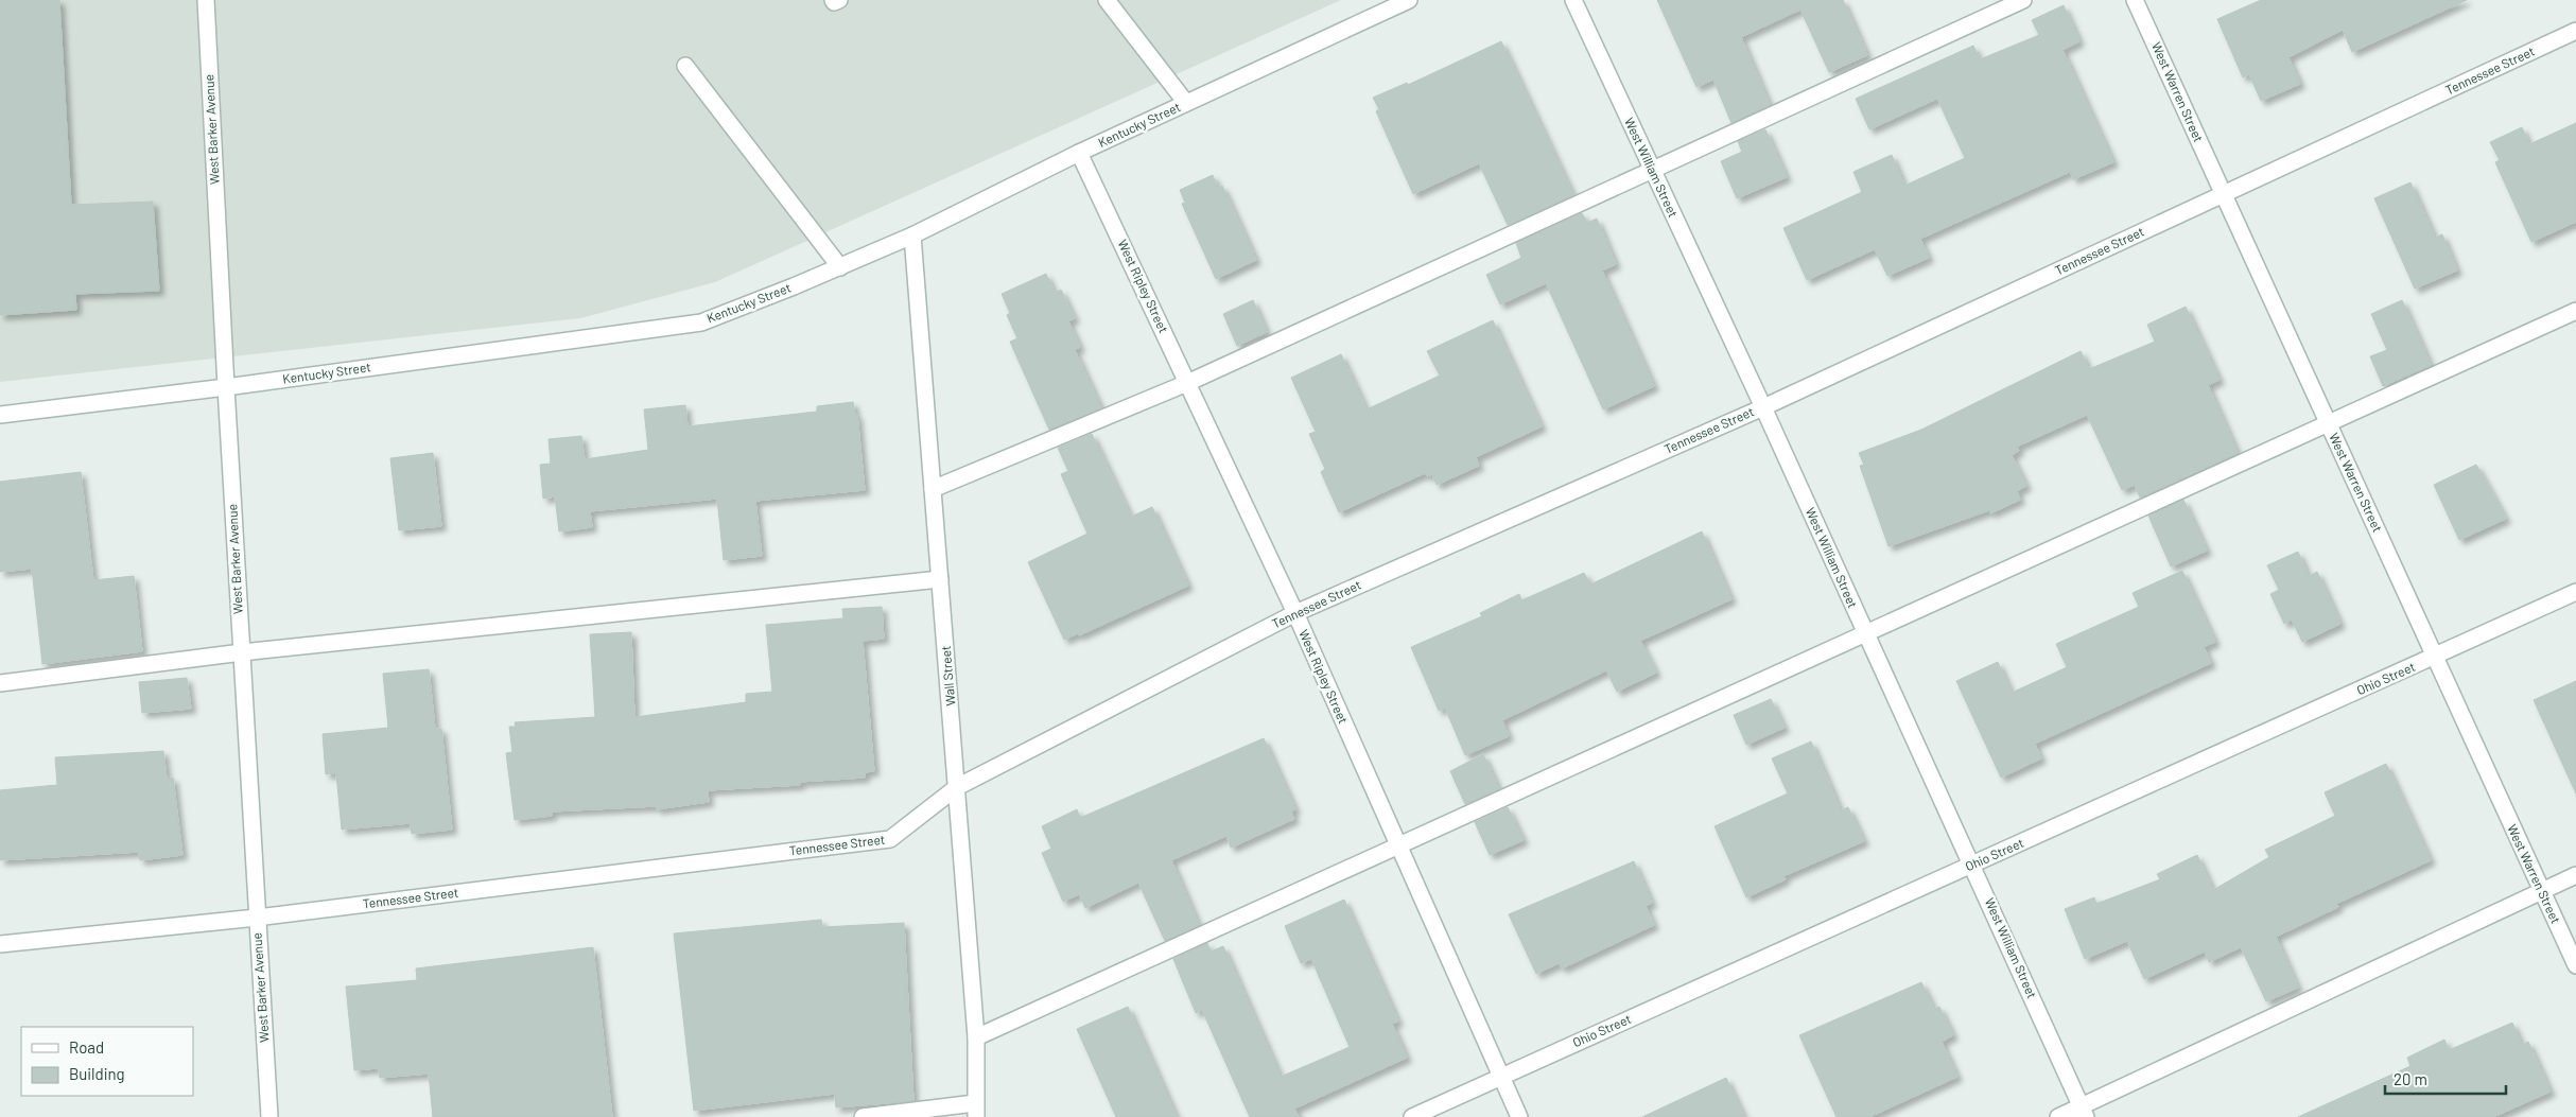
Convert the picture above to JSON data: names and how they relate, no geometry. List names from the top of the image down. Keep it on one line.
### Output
{"streets":{"street":["Tennessee Street","West Warren Street","Kentucky Street","West Barker Avenue","West William Street","West Ripley Street","Wall Street","Ohio Street"]},"crossings":[["Tennessee Street","West Warren Street"],["Tennessee Street","West Barker Avenue"],["Tennessee Street","West William Street"],["Tennessee Street","West Ripley Street"],["Tennessee Street","Wall Street"],["West Warren Street","Ohio Street"],["Kentucky Street","West Barker Avenue"],["Kentucky Street","West Ripley Street"],["Kentucky Street","Wall Street"],["West William Street","Ohio Street"],["West Ripley Street","Ohio Street"]],"legend":["Road","Building"],"scale_bar":"20 m"}
